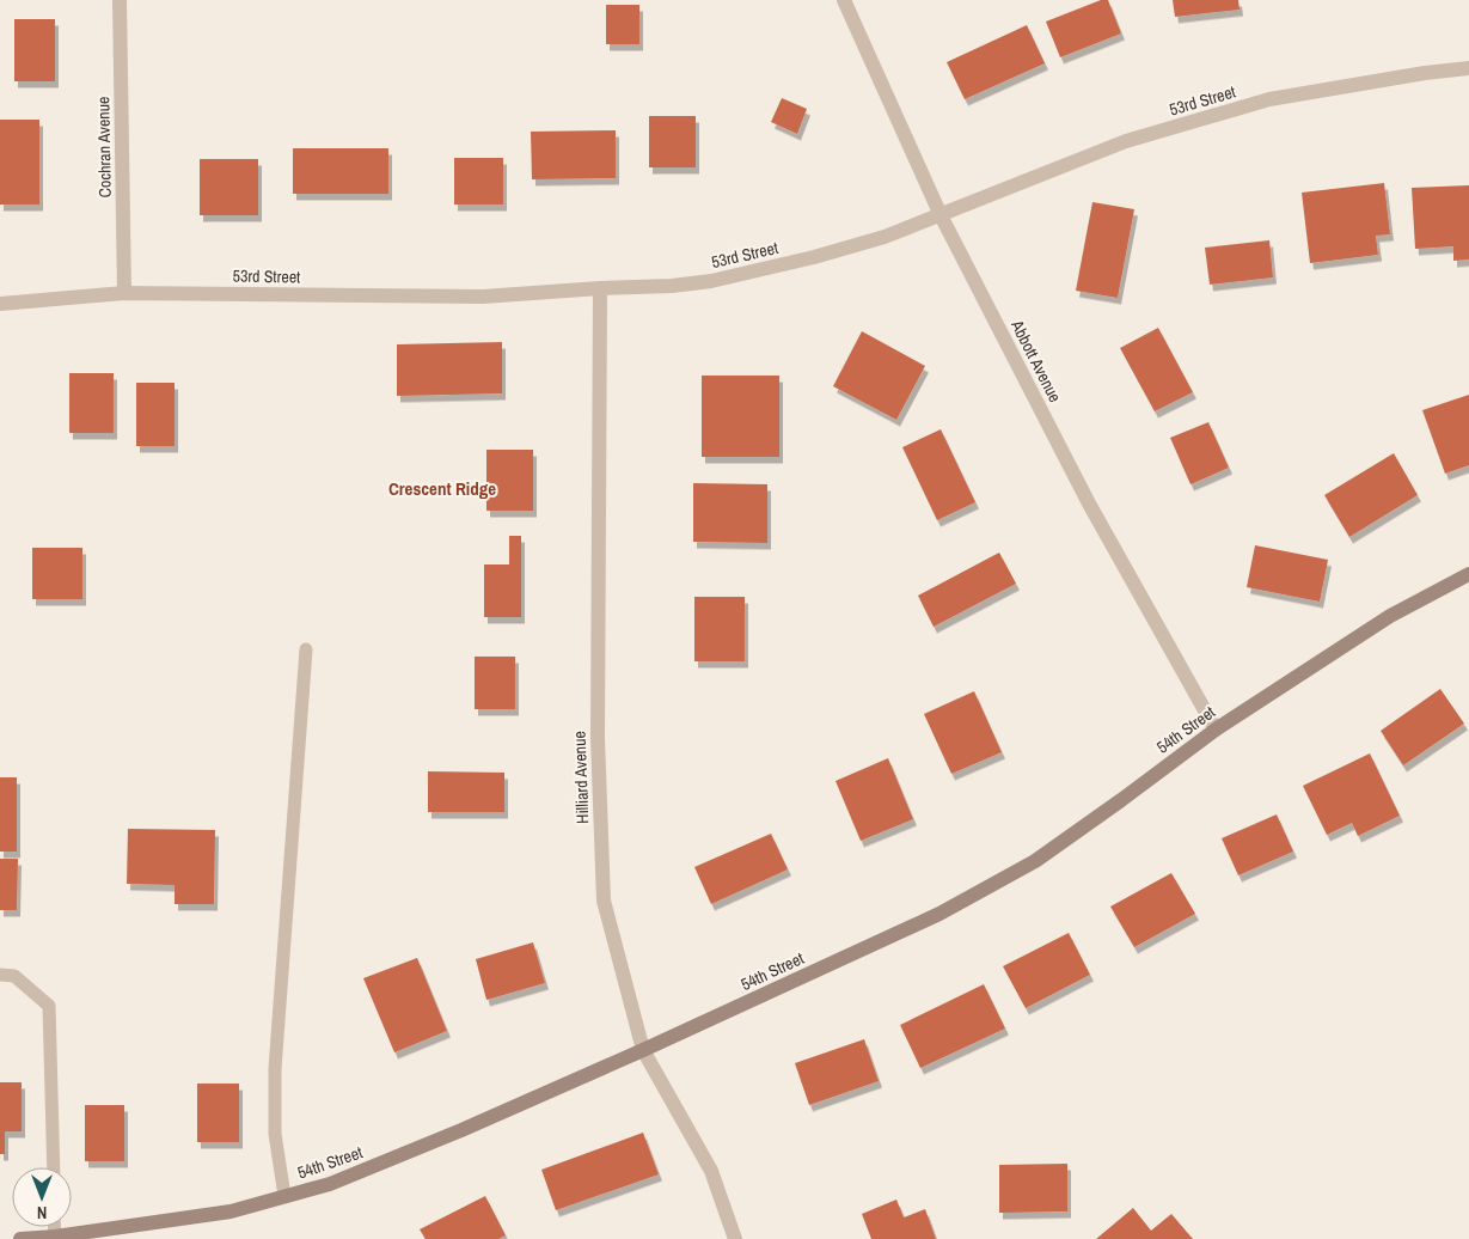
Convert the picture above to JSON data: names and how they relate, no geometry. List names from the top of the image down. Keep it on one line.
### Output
{"streets":{"main road":["54th Street"],"street":["53rd Street","Cochran Avenue","Abbott Avenue","Hilliard Avenue"]},"crossings":[["53rd Street","Cochran Avenue"],["53rd Street","Abbott Avenue"],["53rd Street","Hilliard Avenue"],["Abbott Avenue","54th Street"],["54th Street","Hilliard Avenue"]],"districts":["Crescent Ridge"],"north":"bottom"}
